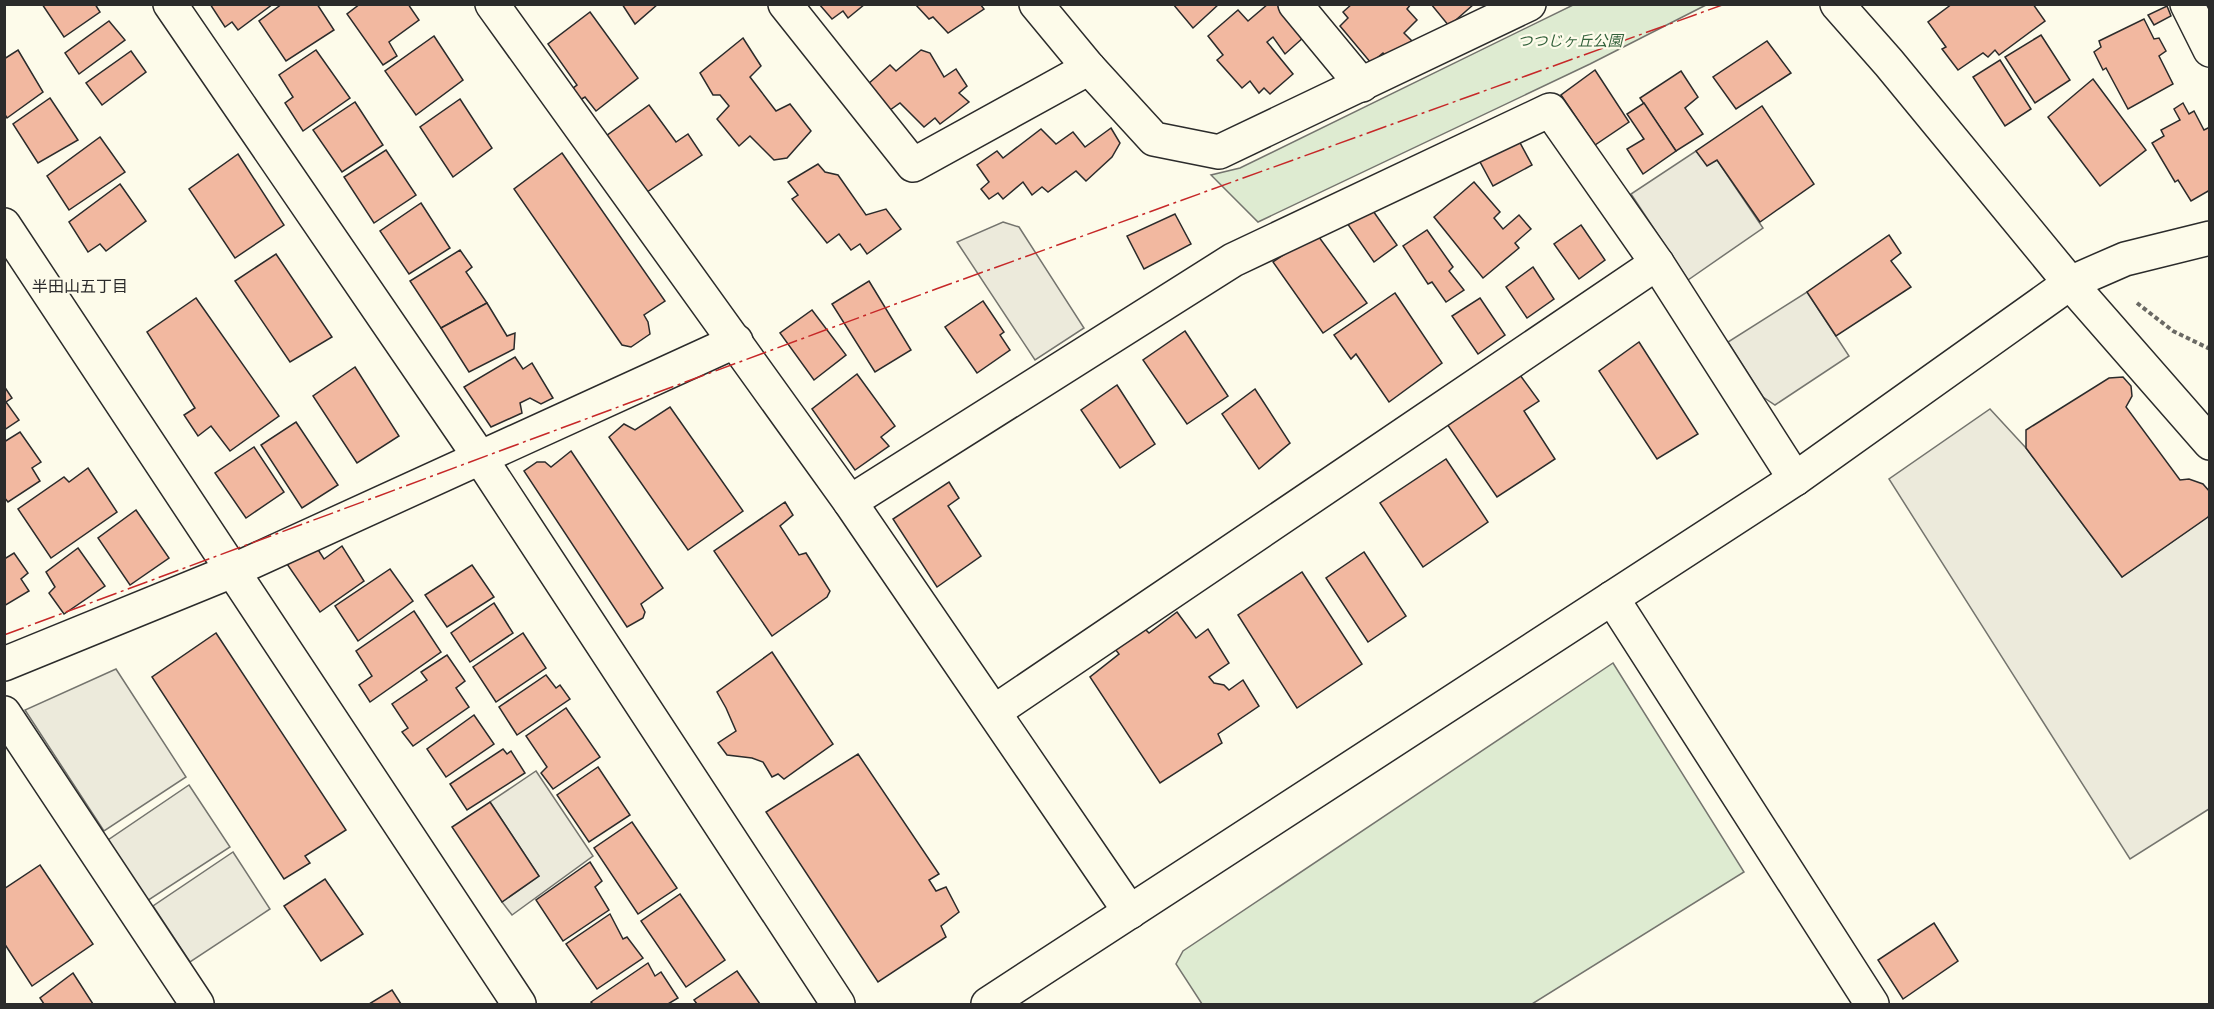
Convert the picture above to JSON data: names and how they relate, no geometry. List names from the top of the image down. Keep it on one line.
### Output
{"districts":["半田山五丁目"],"parks":["つつじヶ丘公園"]}
